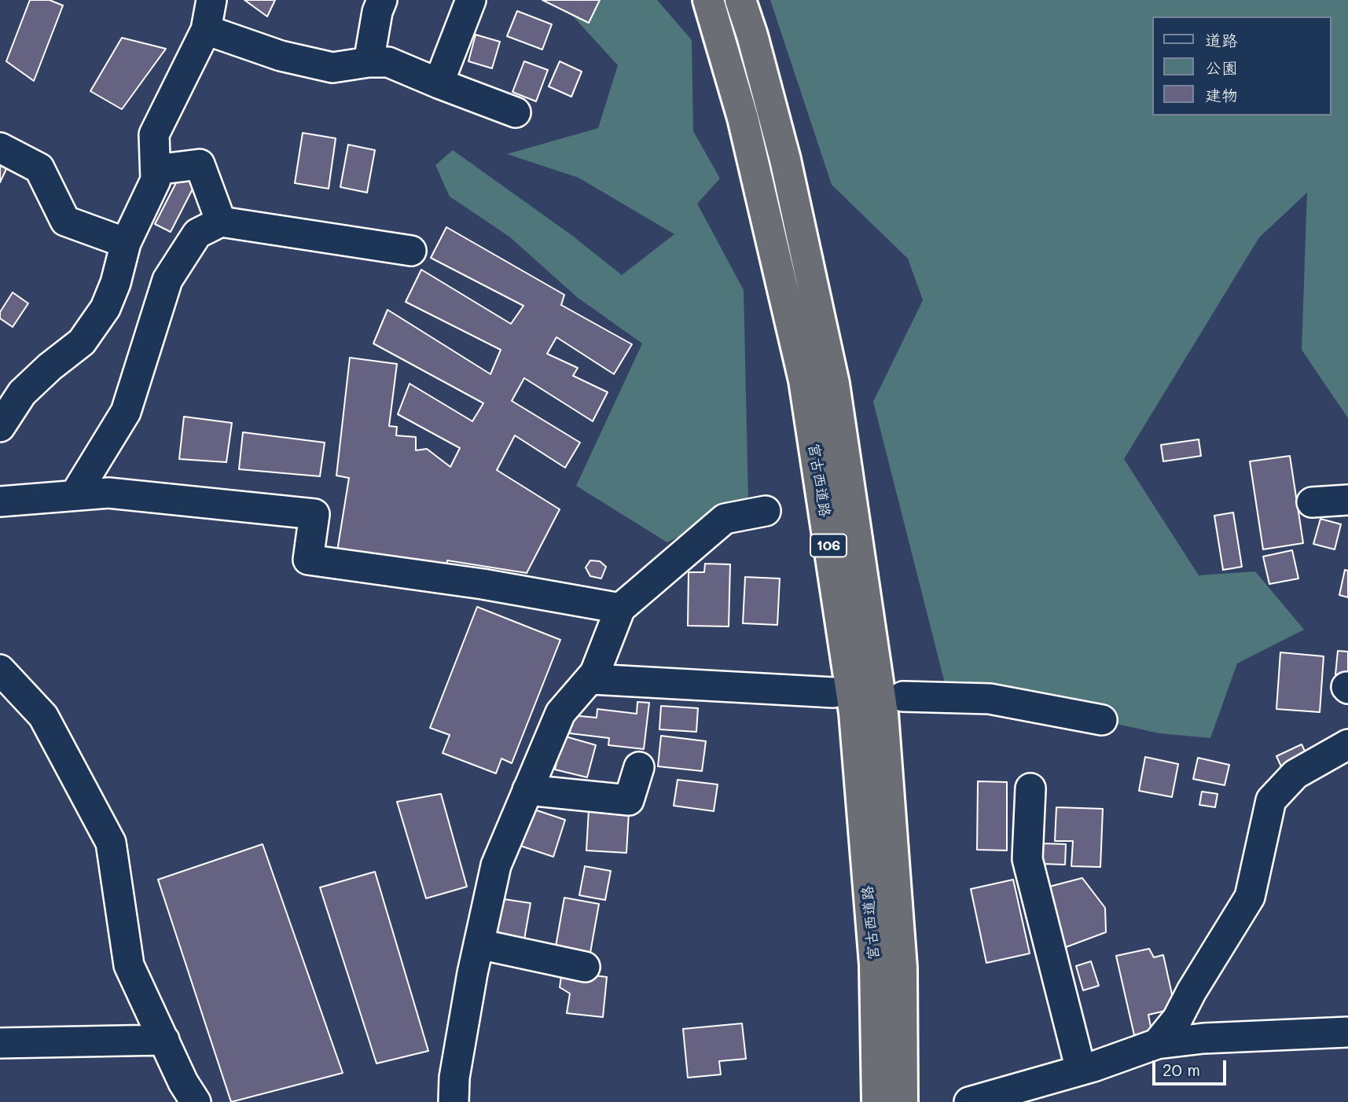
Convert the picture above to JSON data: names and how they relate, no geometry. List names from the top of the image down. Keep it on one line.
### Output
{"streets":{"highway":["宮古西道路","106"]},"legend":["道路","公園","建物"],"scale_bar":"20 m"}
